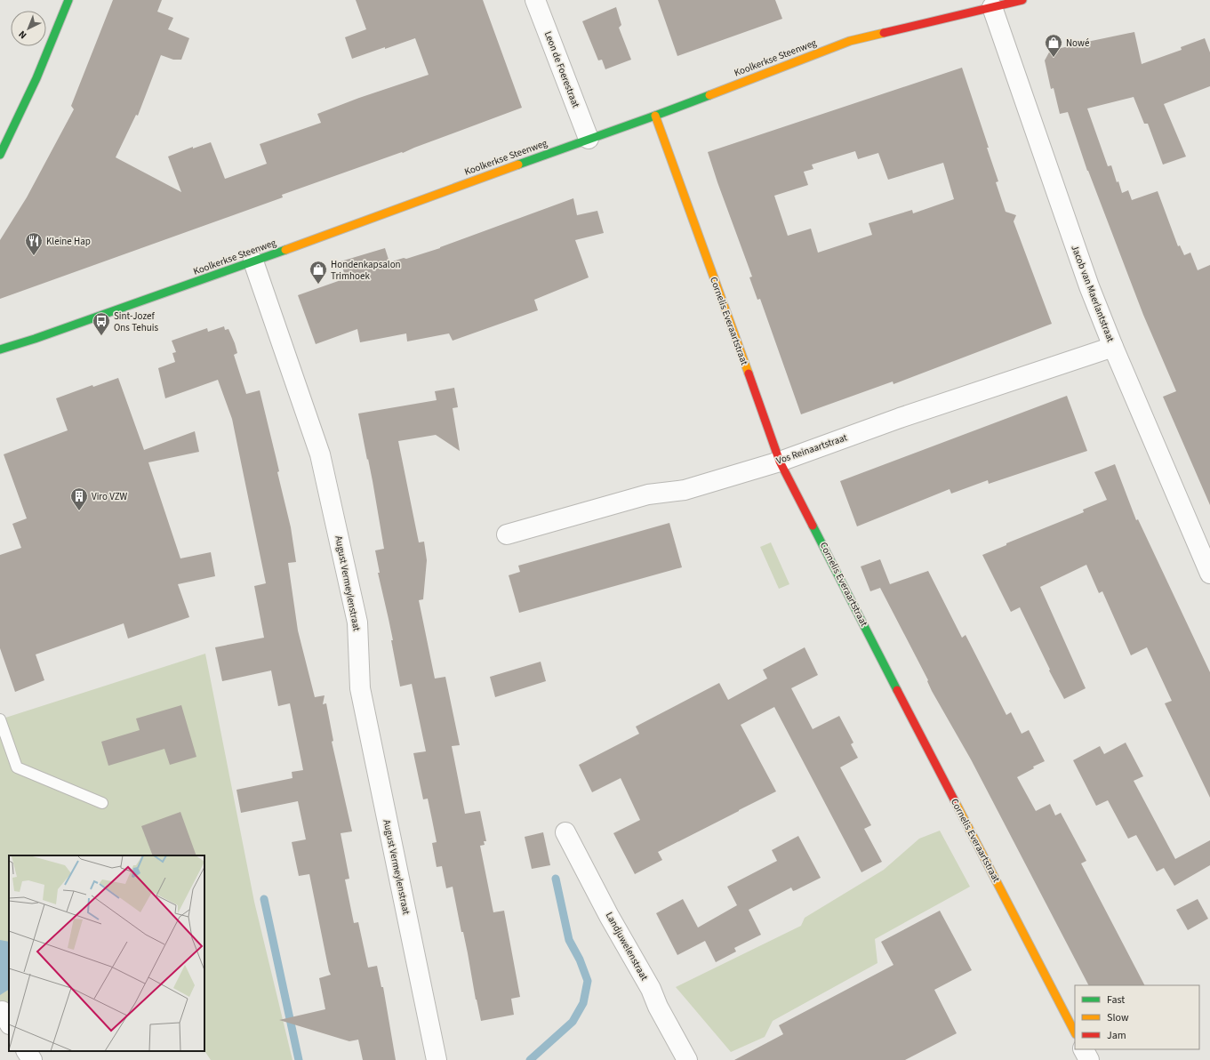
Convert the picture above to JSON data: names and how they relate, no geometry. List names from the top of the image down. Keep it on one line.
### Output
{"streets":{"street":["Koolkerkse Steenweg","Leon de Foerestraat","Jacob van Maerlantstraat","Cornelis Everaartstraat","Vos Reinaartstraat","August Vermeylenstraat","Landjuwelenstraat"]},"crossings":[["Koolkerkse Steenweg","Leon de Foerestraat"],["Koolkerkse Steenweg","Jacob van Maerlantstraat"],["Koolkerkse Steenweg","Cornelis Everaartstraat"],["Koolkerkse Steenweg","August Vermeylenstraat"],["Jacob van Maerlantstraat","Vos Reinaartstraat"],["Cornelis Everaartstraat","Vos Reinaartstraat"]],"places":{"shop":["Nowé","Hondenkapsalon Trimhoek"],"restaurant":["Kleine Hap"],"bus stop":["Sint-Jozef Ons Tehuis"],"building":["Viro VZW"]},"legend":["Fast","Slow","Jam"],"north":"bottom left"}
